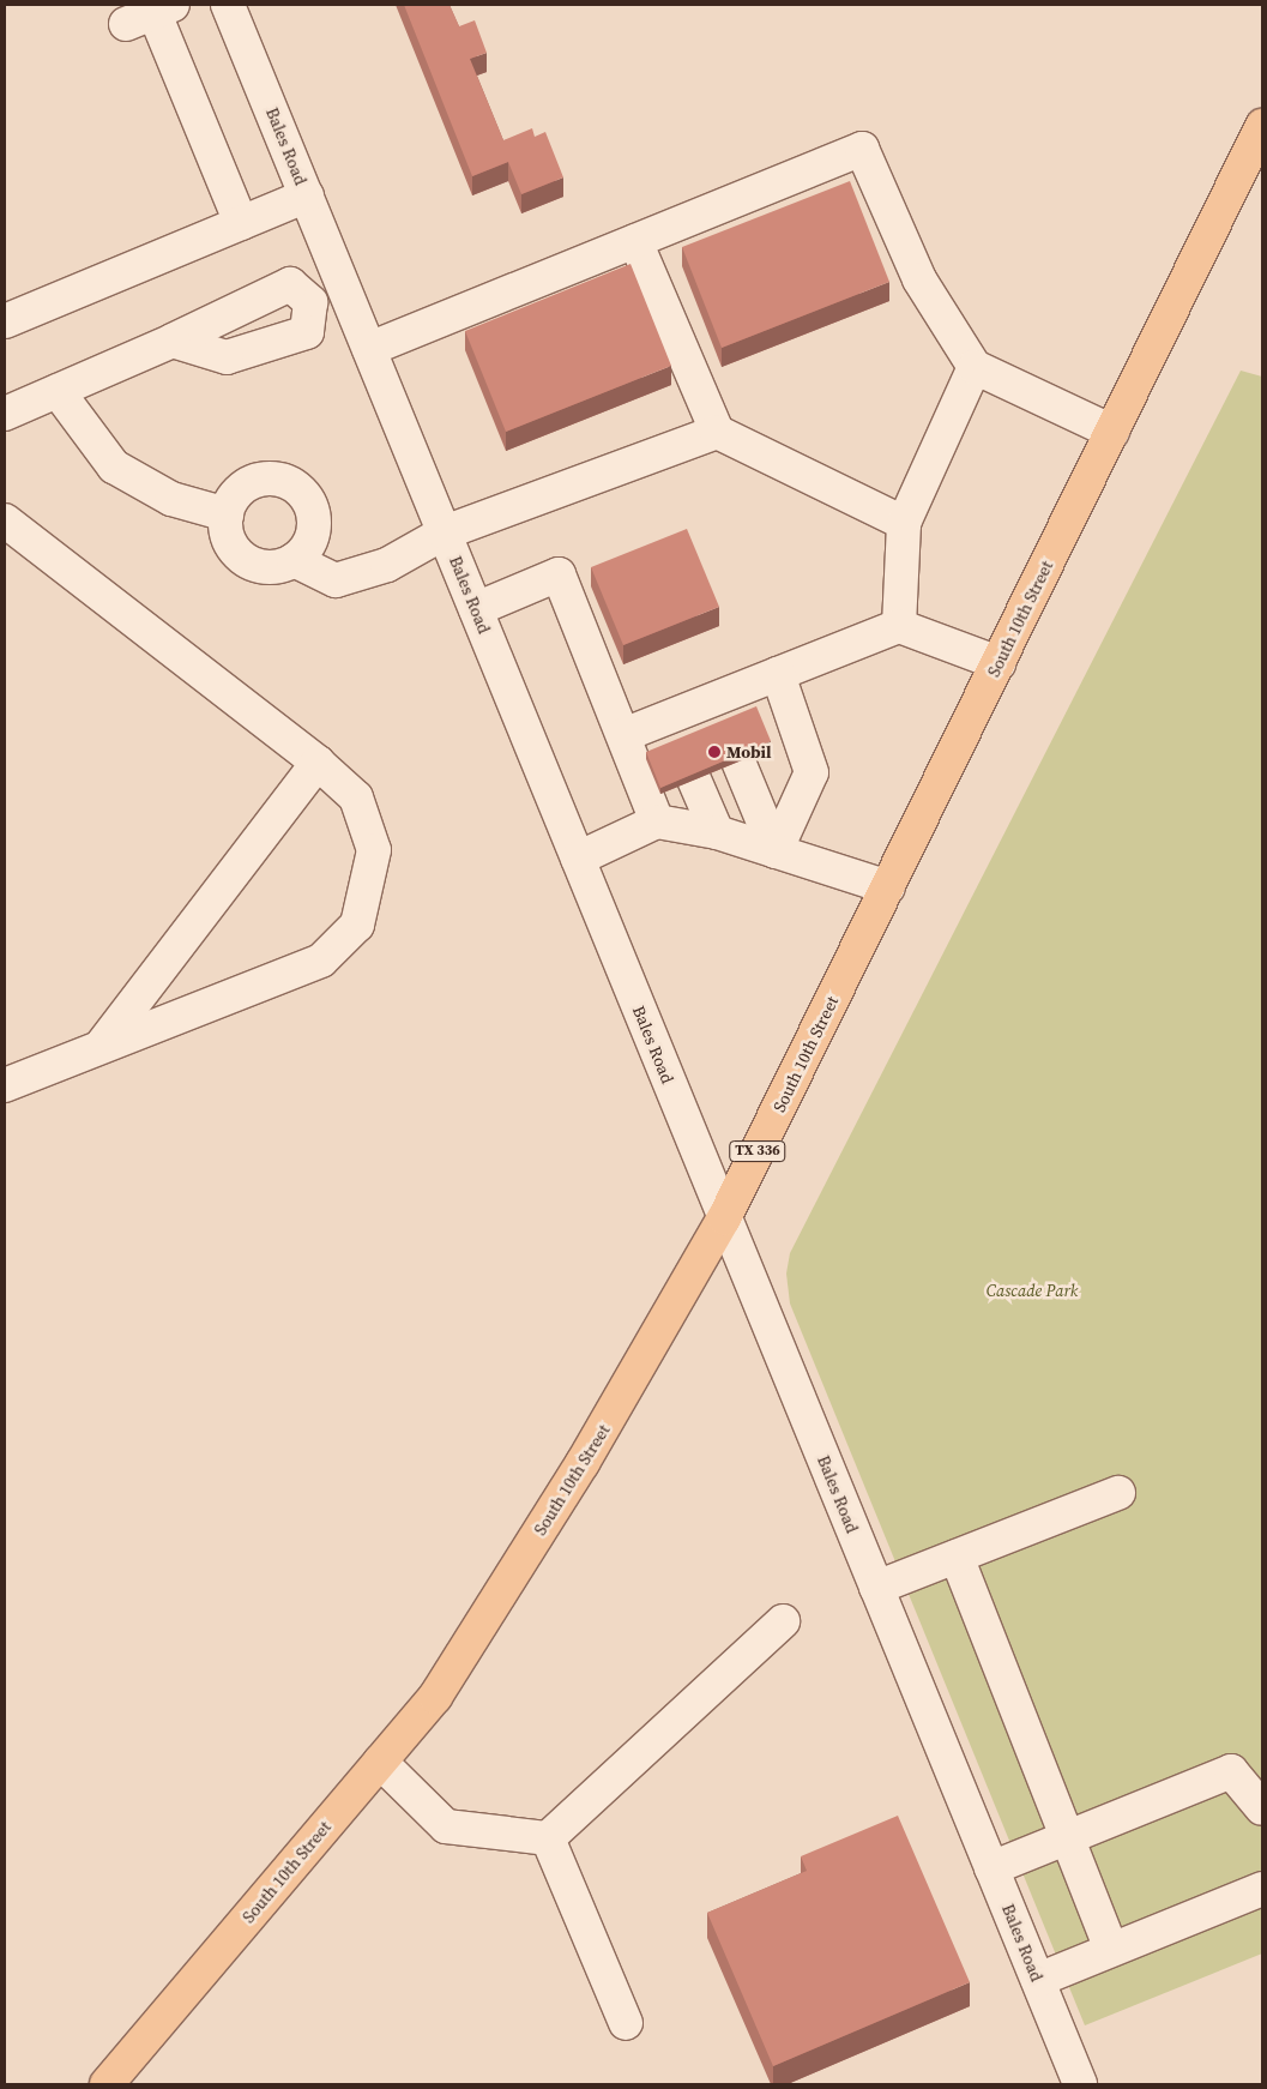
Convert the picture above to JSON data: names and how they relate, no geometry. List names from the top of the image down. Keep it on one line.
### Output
{"streets":{"main road":["South 10th Street","TX 336"],"street":["Bales Road"]},"crossings":[["Bales Road","South 10th Street"]],"parks":["Cascade Park"],"places":["Mobil"]}
